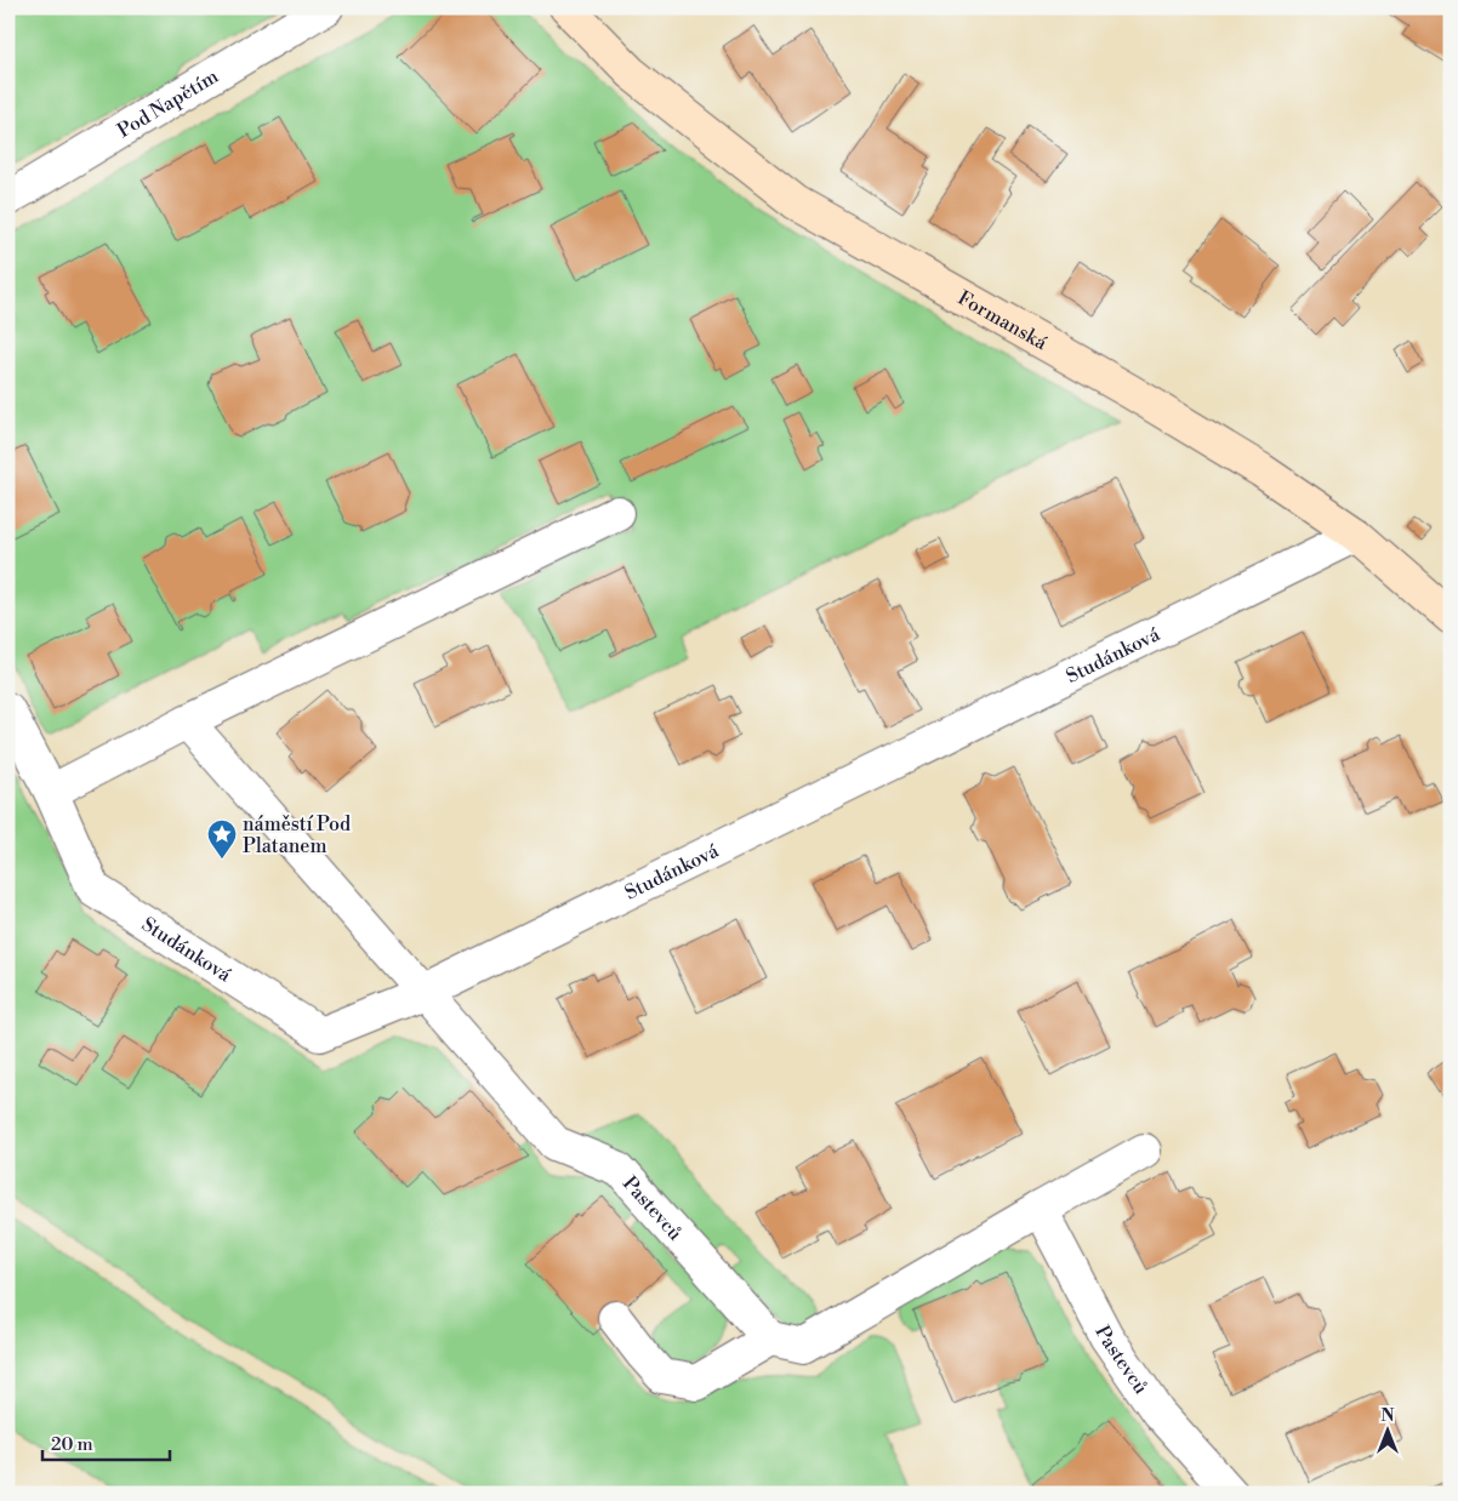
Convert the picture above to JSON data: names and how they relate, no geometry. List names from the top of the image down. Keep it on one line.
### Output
{"streets":{"street":["Pod Napětím","Formanská","Studánková","Pastevců"]},"crossings":[["Formanská","Studánková"],["Studánková","Pastevců"]],"places":{"place":["náměstí Pod Platanem"]},"scale_bar":"20 m","north":"top"}
